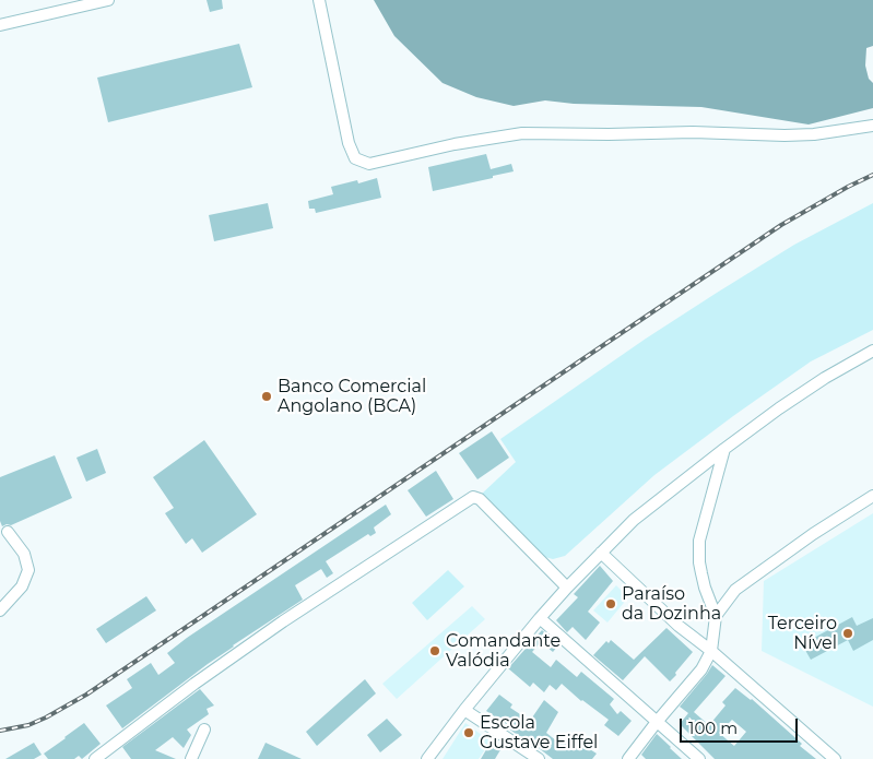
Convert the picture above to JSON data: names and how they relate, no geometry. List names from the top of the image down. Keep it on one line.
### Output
{"places":["Banco Comercial Angolano (BCA)","Paraíso da Dozinha","Terceiro Nível","Comandante Valódia","Escola Gustave Eiffel"],"scale_bar":"100 m"}
